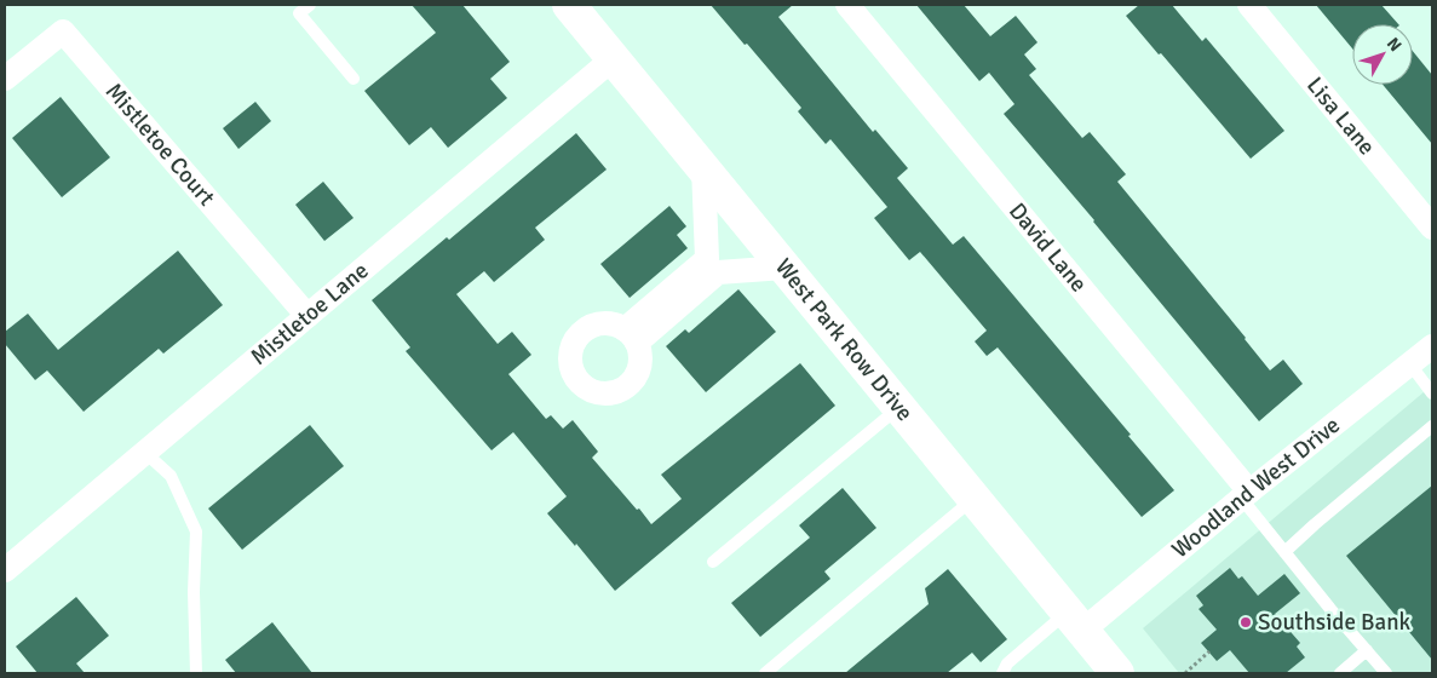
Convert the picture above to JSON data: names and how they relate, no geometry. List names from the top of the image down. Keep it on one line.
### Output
{"streets":{"main road":["West Park Row Drive"],"street":["Lisa Lane","Mistletoe Court","David Lane","Mistletoe Lane","Woodland West Drive"]},"crossings":[["Mistletoe Court","Mistletoe Lane"],["David Lane","Woodland West Drive"],["Mistletoe Lane","West Park Row Drive"],["West Park Row Drive","Woodland West Drive"]],"places":["Southside Bank"],"north":"top right"}
